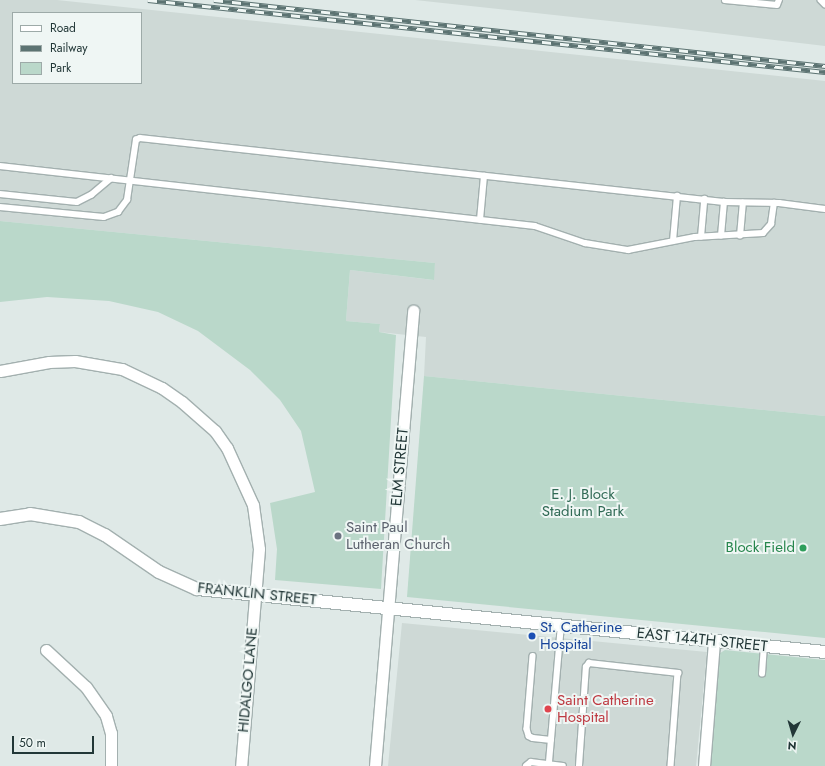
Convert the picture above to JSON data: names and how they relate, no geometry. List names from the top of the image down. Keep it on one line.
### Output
{"streets":{"street":["ELM STREET","FRANKLIN STREET","EAST 144TH STREET","HIDALGO LANE"]},"crossings":[["ELM STREET","FRANKLIN STREET"],["ELM STREET","EAST 144TH STREET"],["FRANKLIN STREET","EAST 144TH STREET"],["FRANKLIN STREET","HIDALGO LANE"]],"parks":["E. J. Block Stadium Park"],"places":["Saint Paul Lutheran Church","Block Field","St. Catherine Hospital","Saint Catherine Hospital"],"legend":["Road","Railway","Park"],"scale_bar":"50 m","north":"bottom"}
